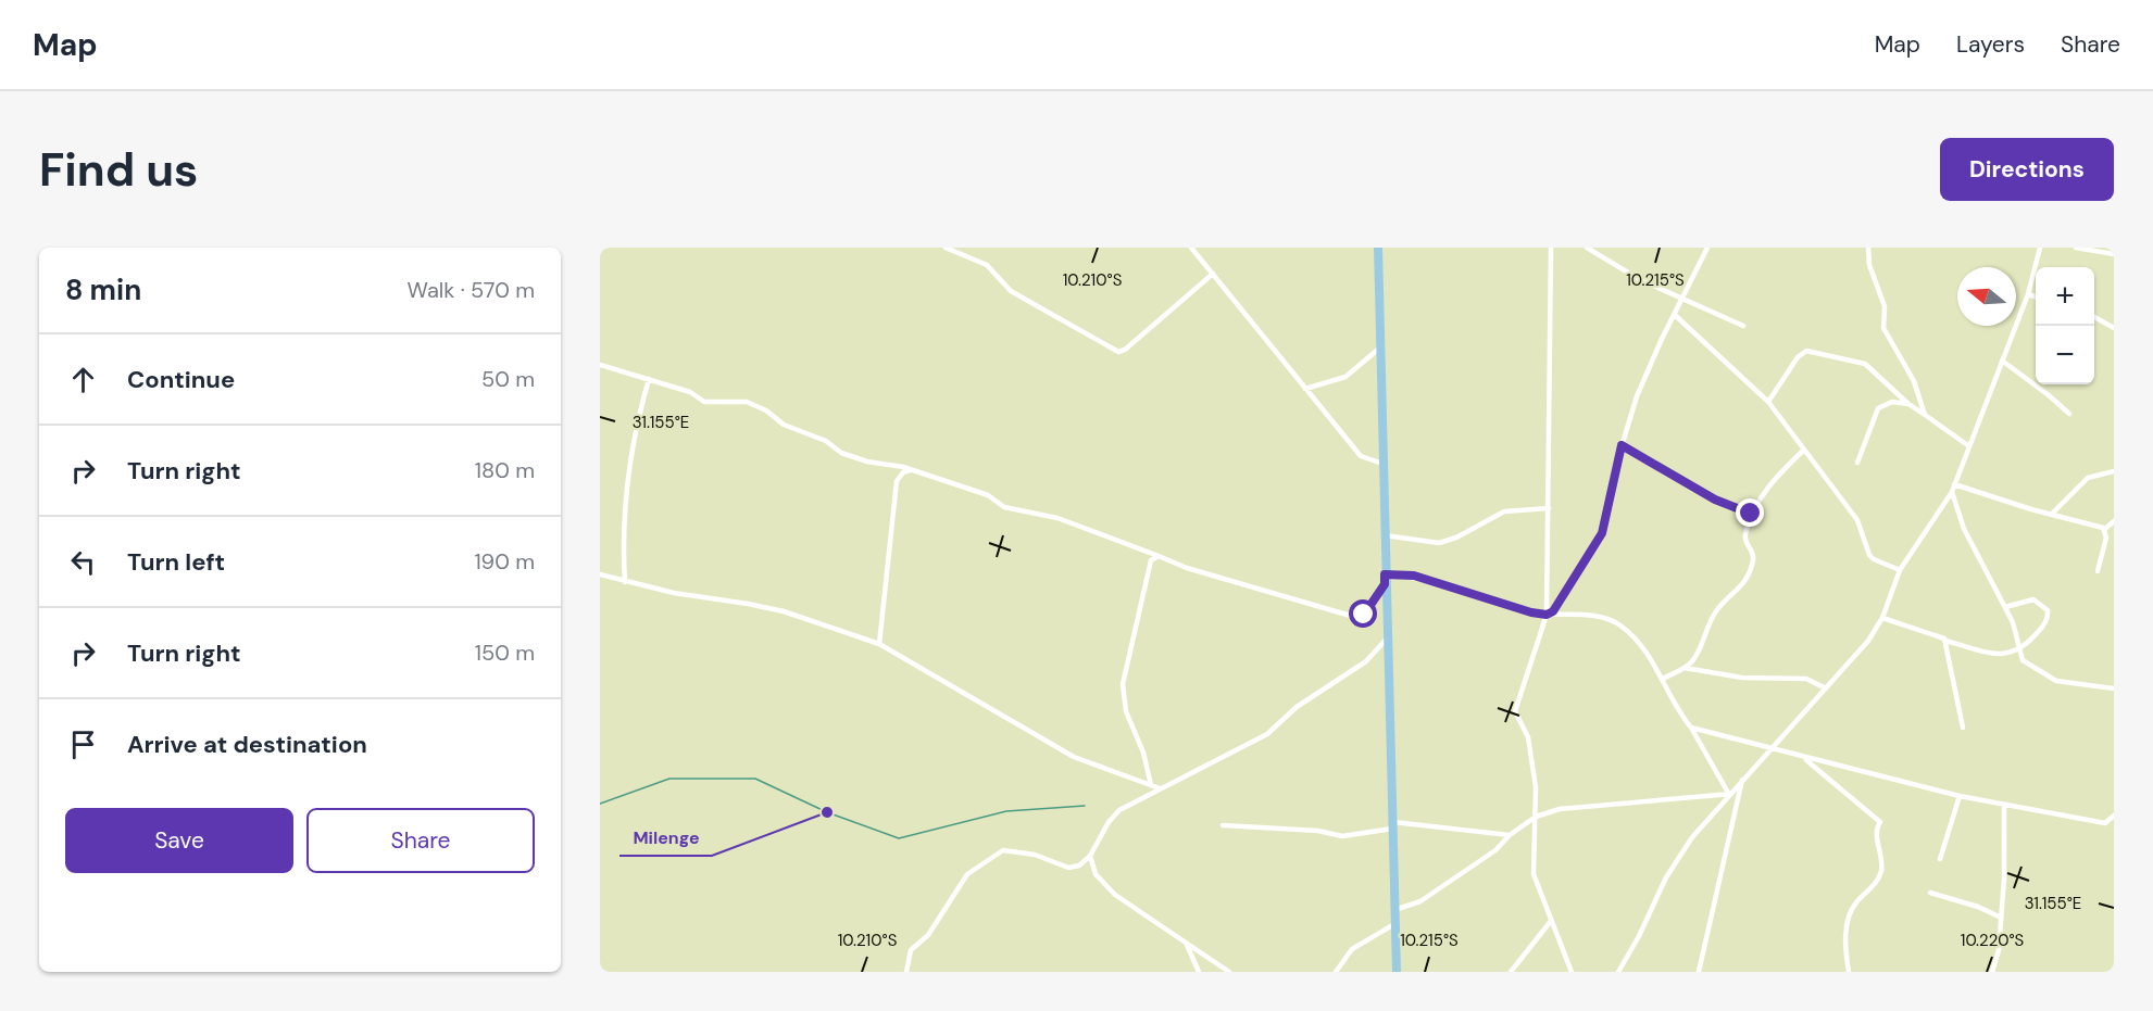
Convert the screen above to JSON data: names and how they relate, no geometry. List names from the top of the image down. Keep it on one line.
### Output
{"places":["Milenge"],"north":"left","page":{"header":"Map","nav":["Map","Layers","Share"],"buttons":["Directions",["Save","Share"]],"title":"Find us","heading":["8 min","Walk · 570 m"],"map_buttons":["+","−"],"list":[["Continue","50 m"],["Turn right","180 m"],["Turn left","190 m"],["Turn right","150 m"],"Arrive at destination"]},"coordinates":["10.210°S","10.215°S","31.155°E","10.220°S"]}
